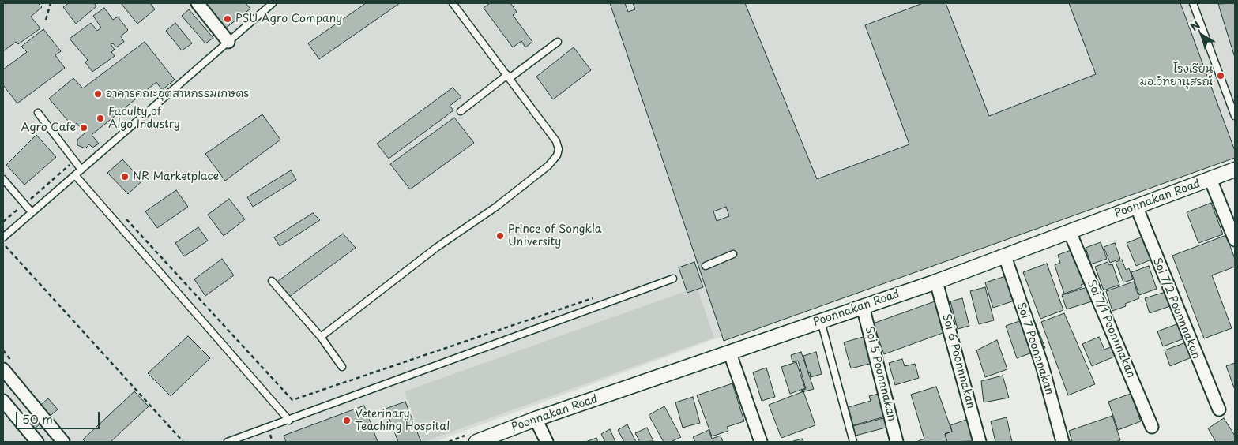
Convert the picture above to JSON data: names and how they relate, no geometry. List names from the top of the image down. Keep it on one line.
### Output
{"streets":{"street":["Poonnakan Road","Soi 7/2 Poonnnakan","Soi 7/1 Poonnnakan","Soi 7 Poonnnakan","Soi 6 Poonnnakan","Soi 5 Poonnnakan"]},"crossings":[["Poonnakan Road","Soi 7/2 Poonnnakan"],["Poonnakan Road","Soi 7/1 Poonnnakan"],["Poonnakan Road","Soi 7 Poonnnakan"],["Poonnakan Road","Soi 6 Poonnnakan"],["Poonnakan Road","Soi 5 Poonnnakan"]],"places":["PSU Agro Company","โรงเรียน มอ.วิทยานุสรณ์","อาคารคณะอุตสาหกรรมเกษตร","Faculty of Algo Industry","Agro Cafe","NR Marketplace","Prince of Songkla University","Veterinary Teaching Hospital"],"scale_bar":"50 m","north":"top left"}
